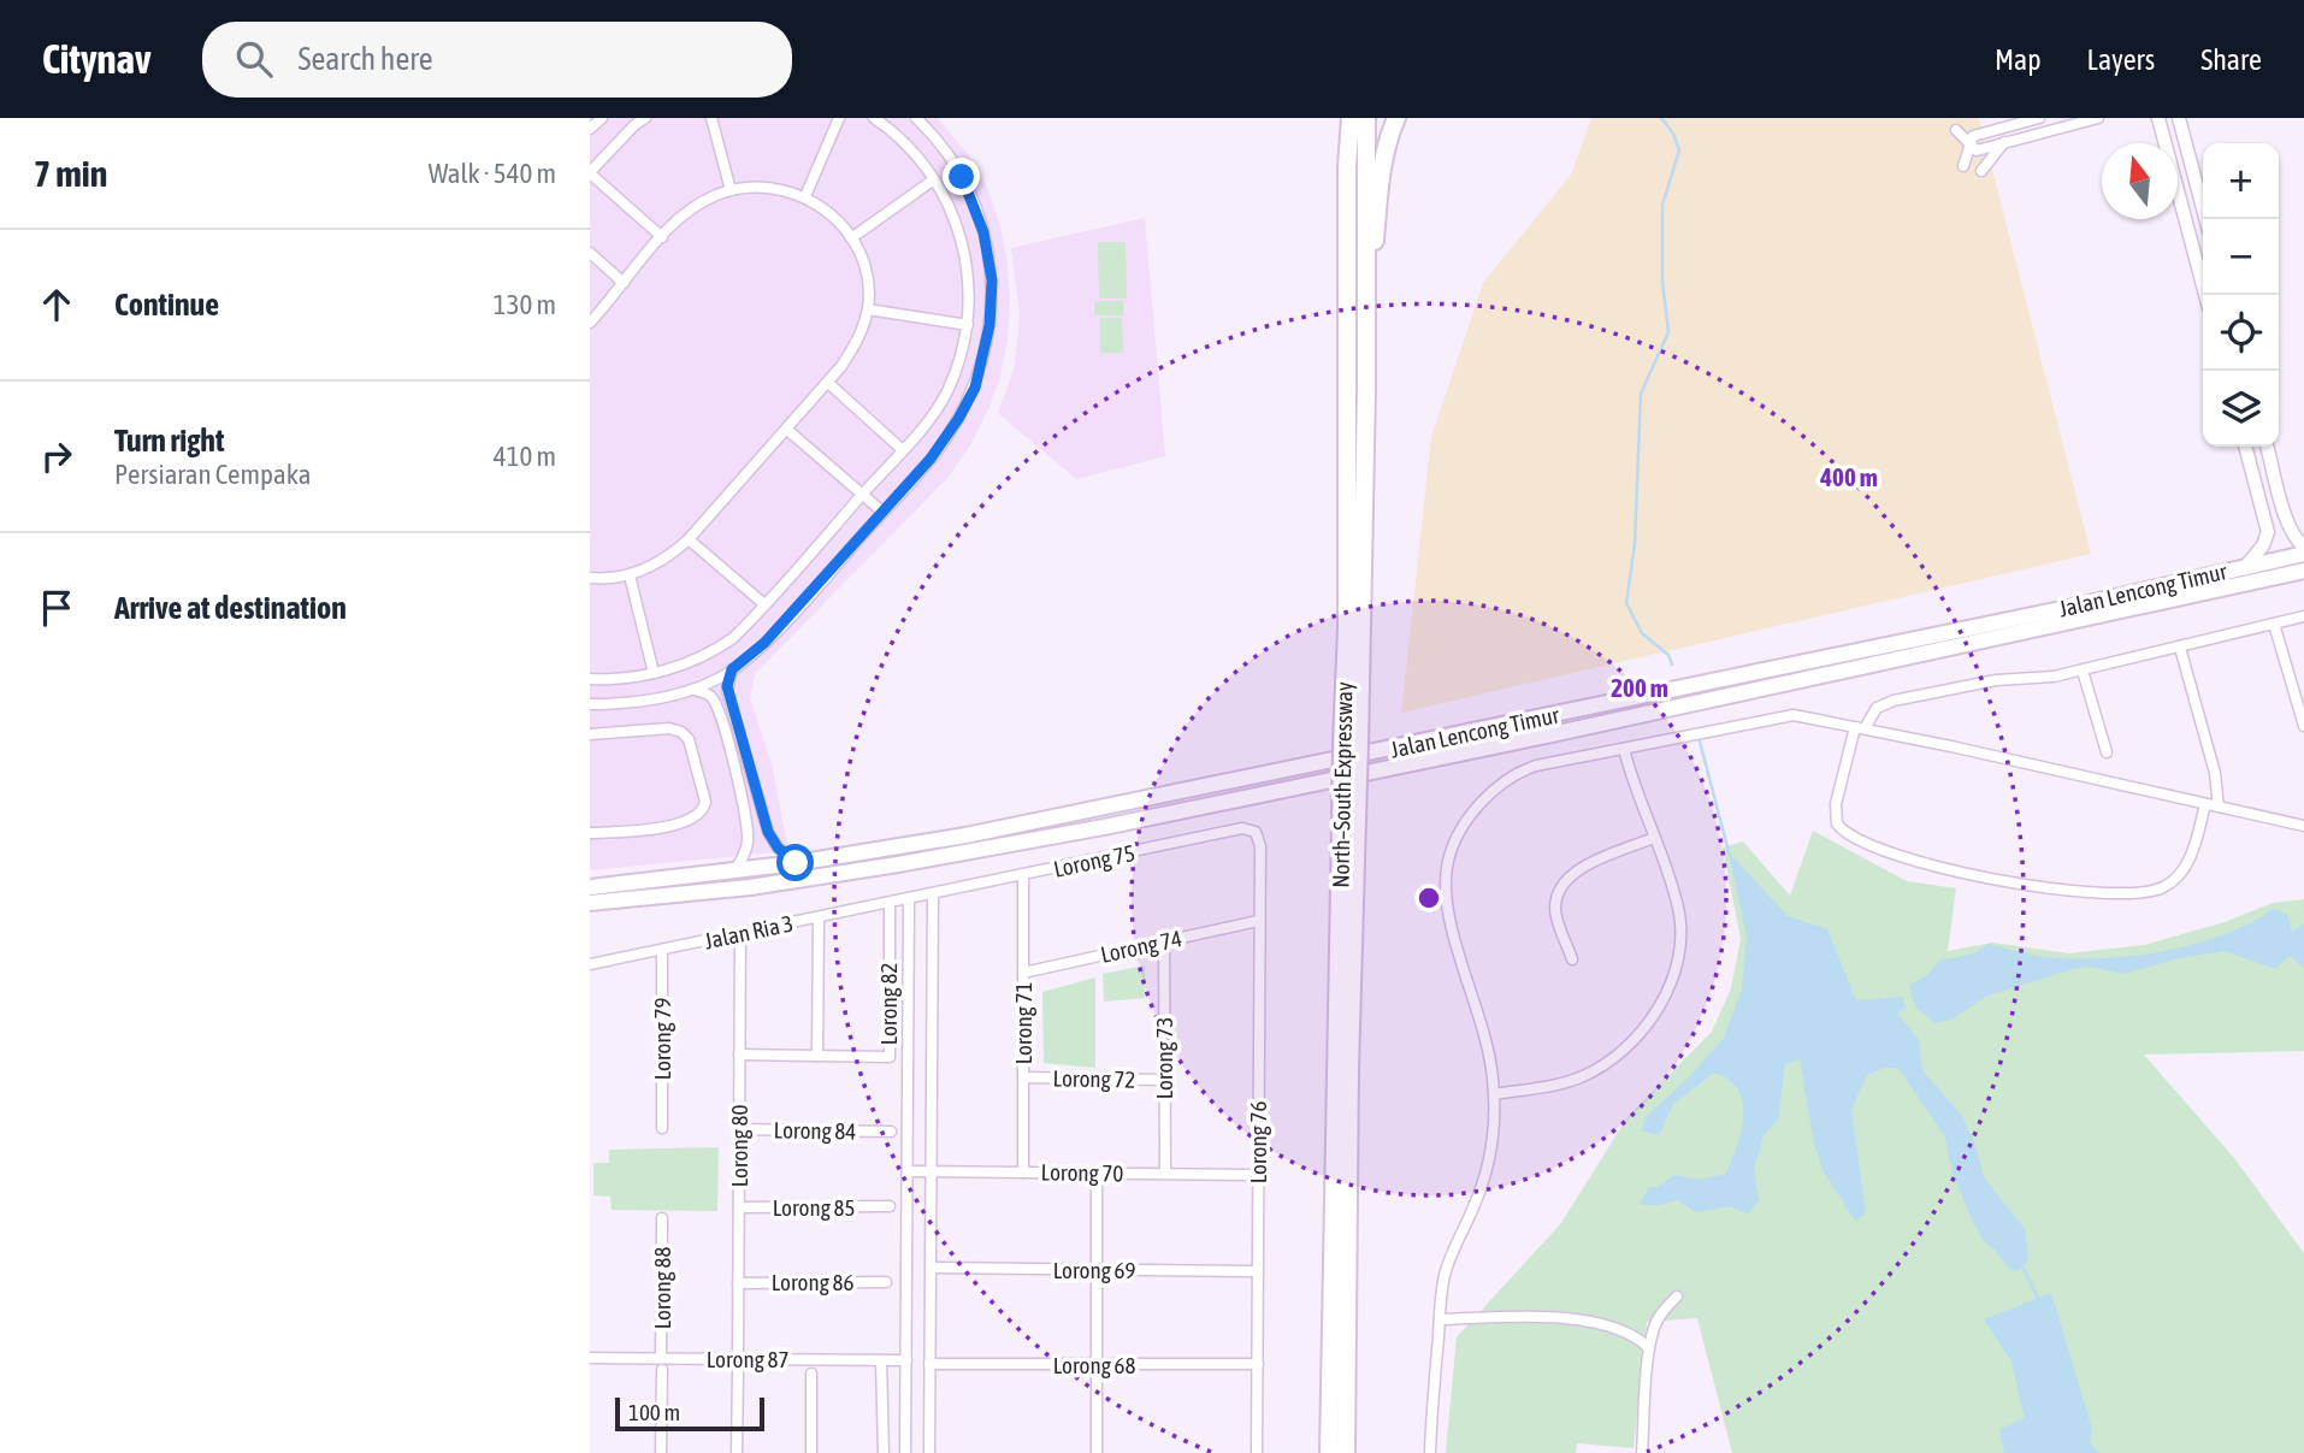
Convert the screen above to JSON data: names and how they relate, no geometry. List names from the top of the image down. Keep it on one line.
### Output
{"streets":{"highway":["Jalan Lencong Timur","North–South Expressway"],"street":["Lorong 75","Jalan Ria 3","Lorong 74","Lorong 82","Lorong 71","Lorong 79","Lorong 73","Lorong 72","Lorong 84","Lorong 76","Lorong 80","Lorong 70","Lorong 85","Lorong 69","Lorong 86","Lorong 88","Lorong 87","Lorong 68"]},"crossings":[["Lorong 75","Jalan Ria 3"],["Lorong 75","Lorong 71"],["Lorong 75","Lorong 76"],["Jalan Ria 3","Lorong 82"],["Jalan Ria 3","Lorong 79"],["Jalan Ria 3","Lorong 80"],["Lorong 74","Lorong 71"],["Lorong 74","Lorong 73"],["Lorong 74","Lorong 76"],["Lorong 82","Lorong 80"],["Lorong 71","Lorong 72"],["Lorong 71","Lorong 70"],["Lorong 73","Lorong 72"],["Lorong 73","Lorong 70"],["Lorong 84","Lorong 80"],["Lorong 76","Lorong 70"],["Lorong 76","Lorong 69"],["Lorong 76","Lorong 68"],["Lorong 80","Lorong 85"],["Lorong 80","Lorong 86"],["Lorong 80","Lorong 87"],["Lorong 88","Lorong 87"]],"scale_bar":"100 m","north":"top","page":{"header":"Citynav","search":"Search here","nav":["Map","Layers","Share"],"heading":["7 min","Walk · 540 m"],"map_buttons":["+","−"],"list":[["Continue","130 m"],["Turn right","Persiaran Cempaka","410 m"],"Arrive at destination"],"scale":"100 m"},"rings":["400 m","200 m"]}
